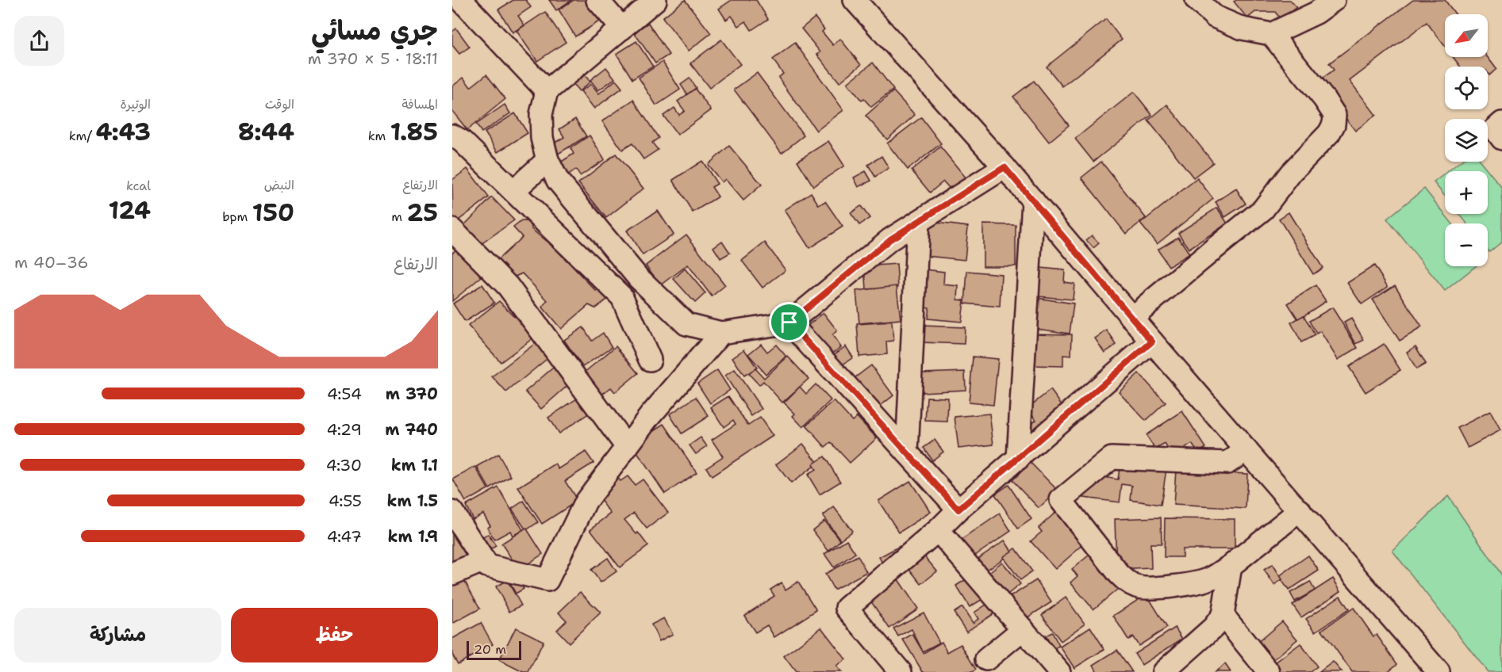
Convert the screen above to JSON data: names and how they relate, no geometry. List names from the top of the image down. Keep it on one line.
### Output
{"scale_bar":"20 m","north":"bottom left","page":{"heading":["جري مسائي","18:11 · 5 × 370 m"],"map_buttons":["+","−"],"stats":[["المسافة","1.85 km"],["الوقت","8:44"],["الوتيرة","4:43 /km"],["الارتفاع","25 m"],["النبض","150 bpm"],["kcal","124"]],"chart":["الارتفاع","36–40 m"],"list":[{"name":"370 m","note":"4:54"},{"name":"740 m","note":"4:29"},{"name":"1.1 km","note":"4:30"},{"name":"1.5 km","note":"4:55"},{"name":"1.9 km","note":"4:47"}],"buttons":["حفظ","مشاركة"],"scale":"20 m"}}
